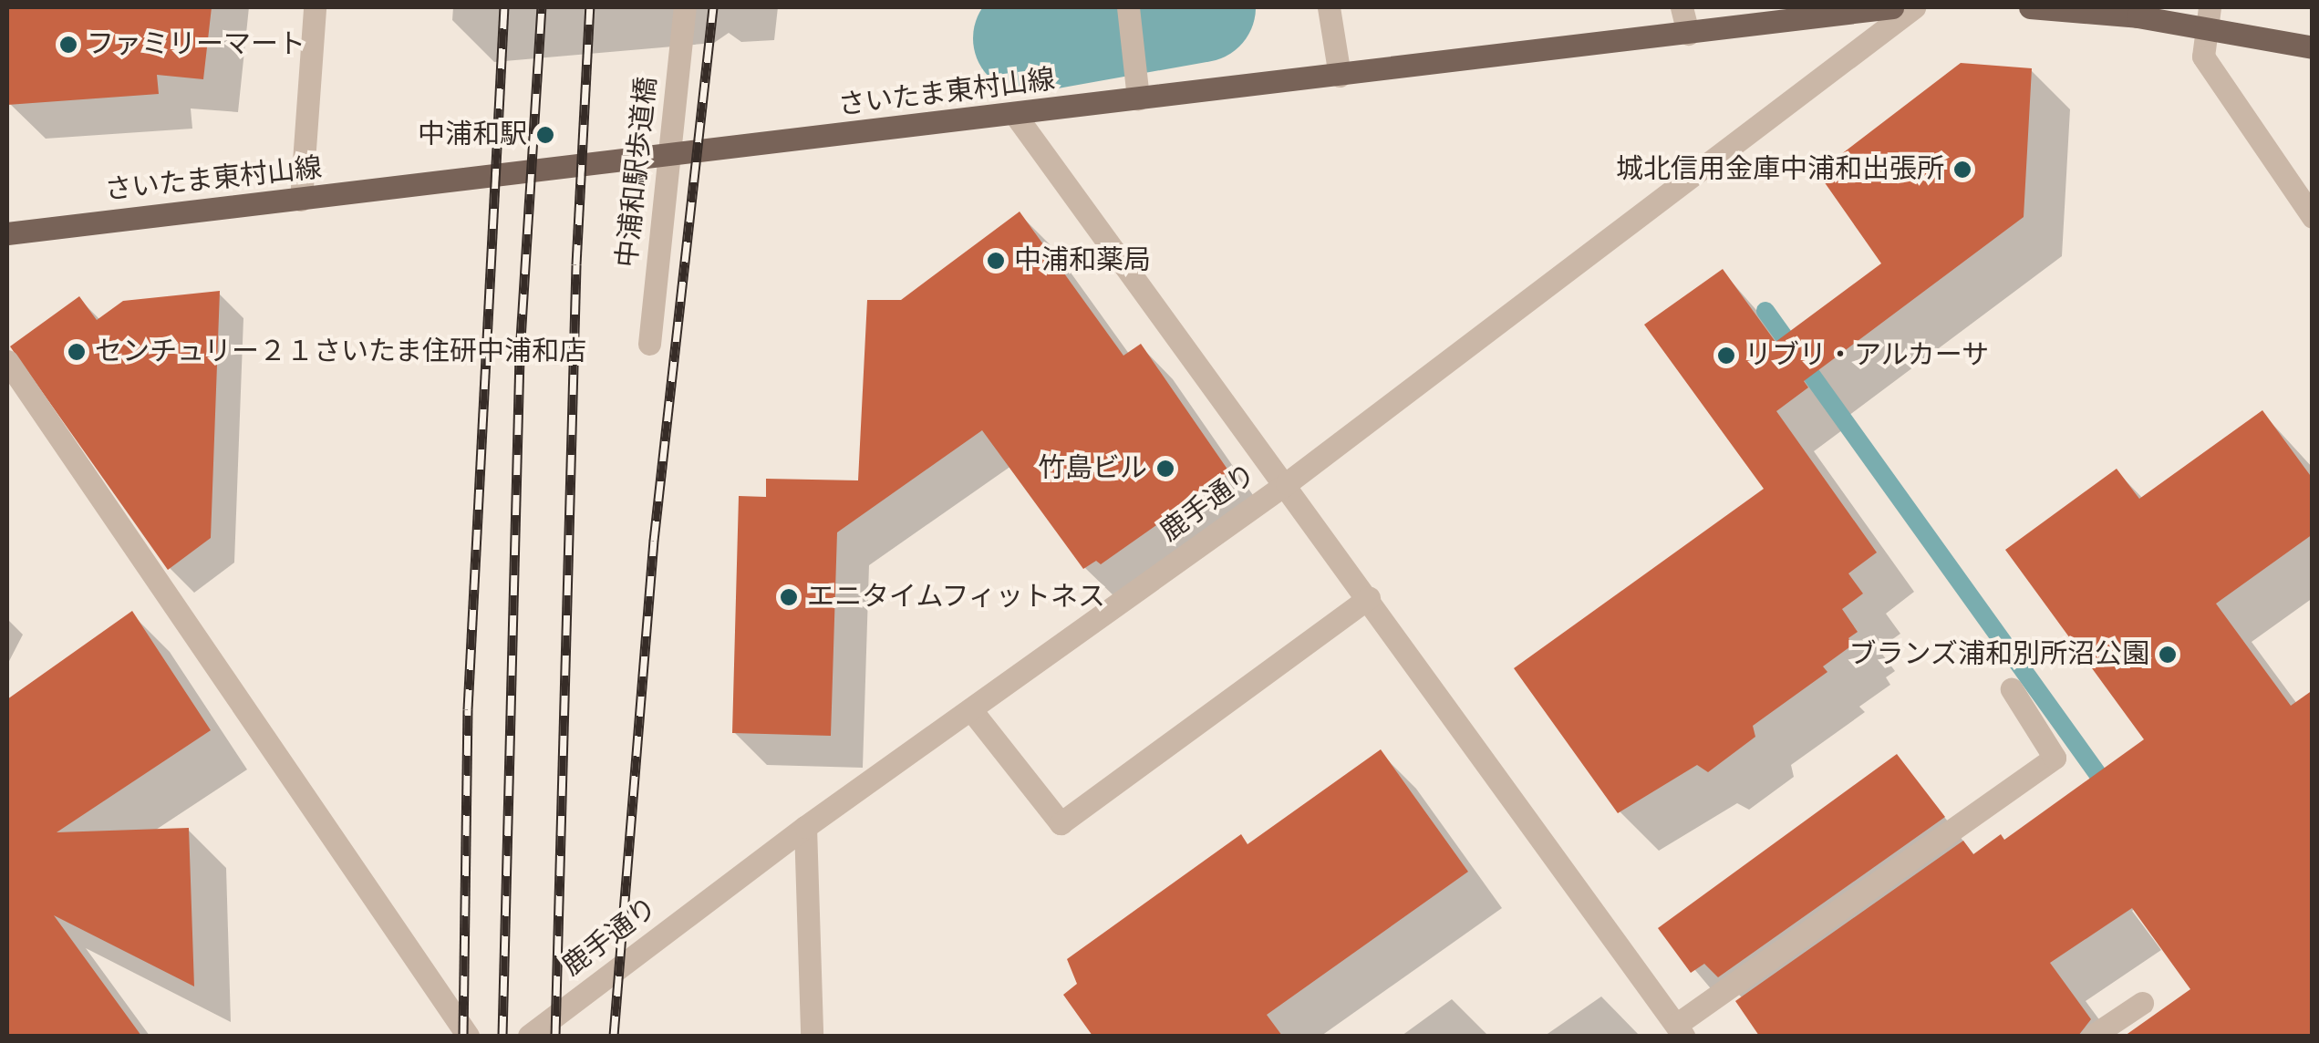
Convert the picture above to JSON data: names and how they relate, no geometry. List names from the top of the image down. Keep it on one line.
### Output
{"streets":{"main road":["さいたま東村山線"],"street":["中浦和駅歩道橋","鹿手通り"]},"places":["ファミリーマート","中浦和駅","城北信用金庫中浦和出張所","中浦和薬局","センチュリー２１さいたま住研中浦和店","リブリ・アルカーサ","竹島ビル","エニタイムフィットネス","ブランズ浦和別所沼公園"]}
